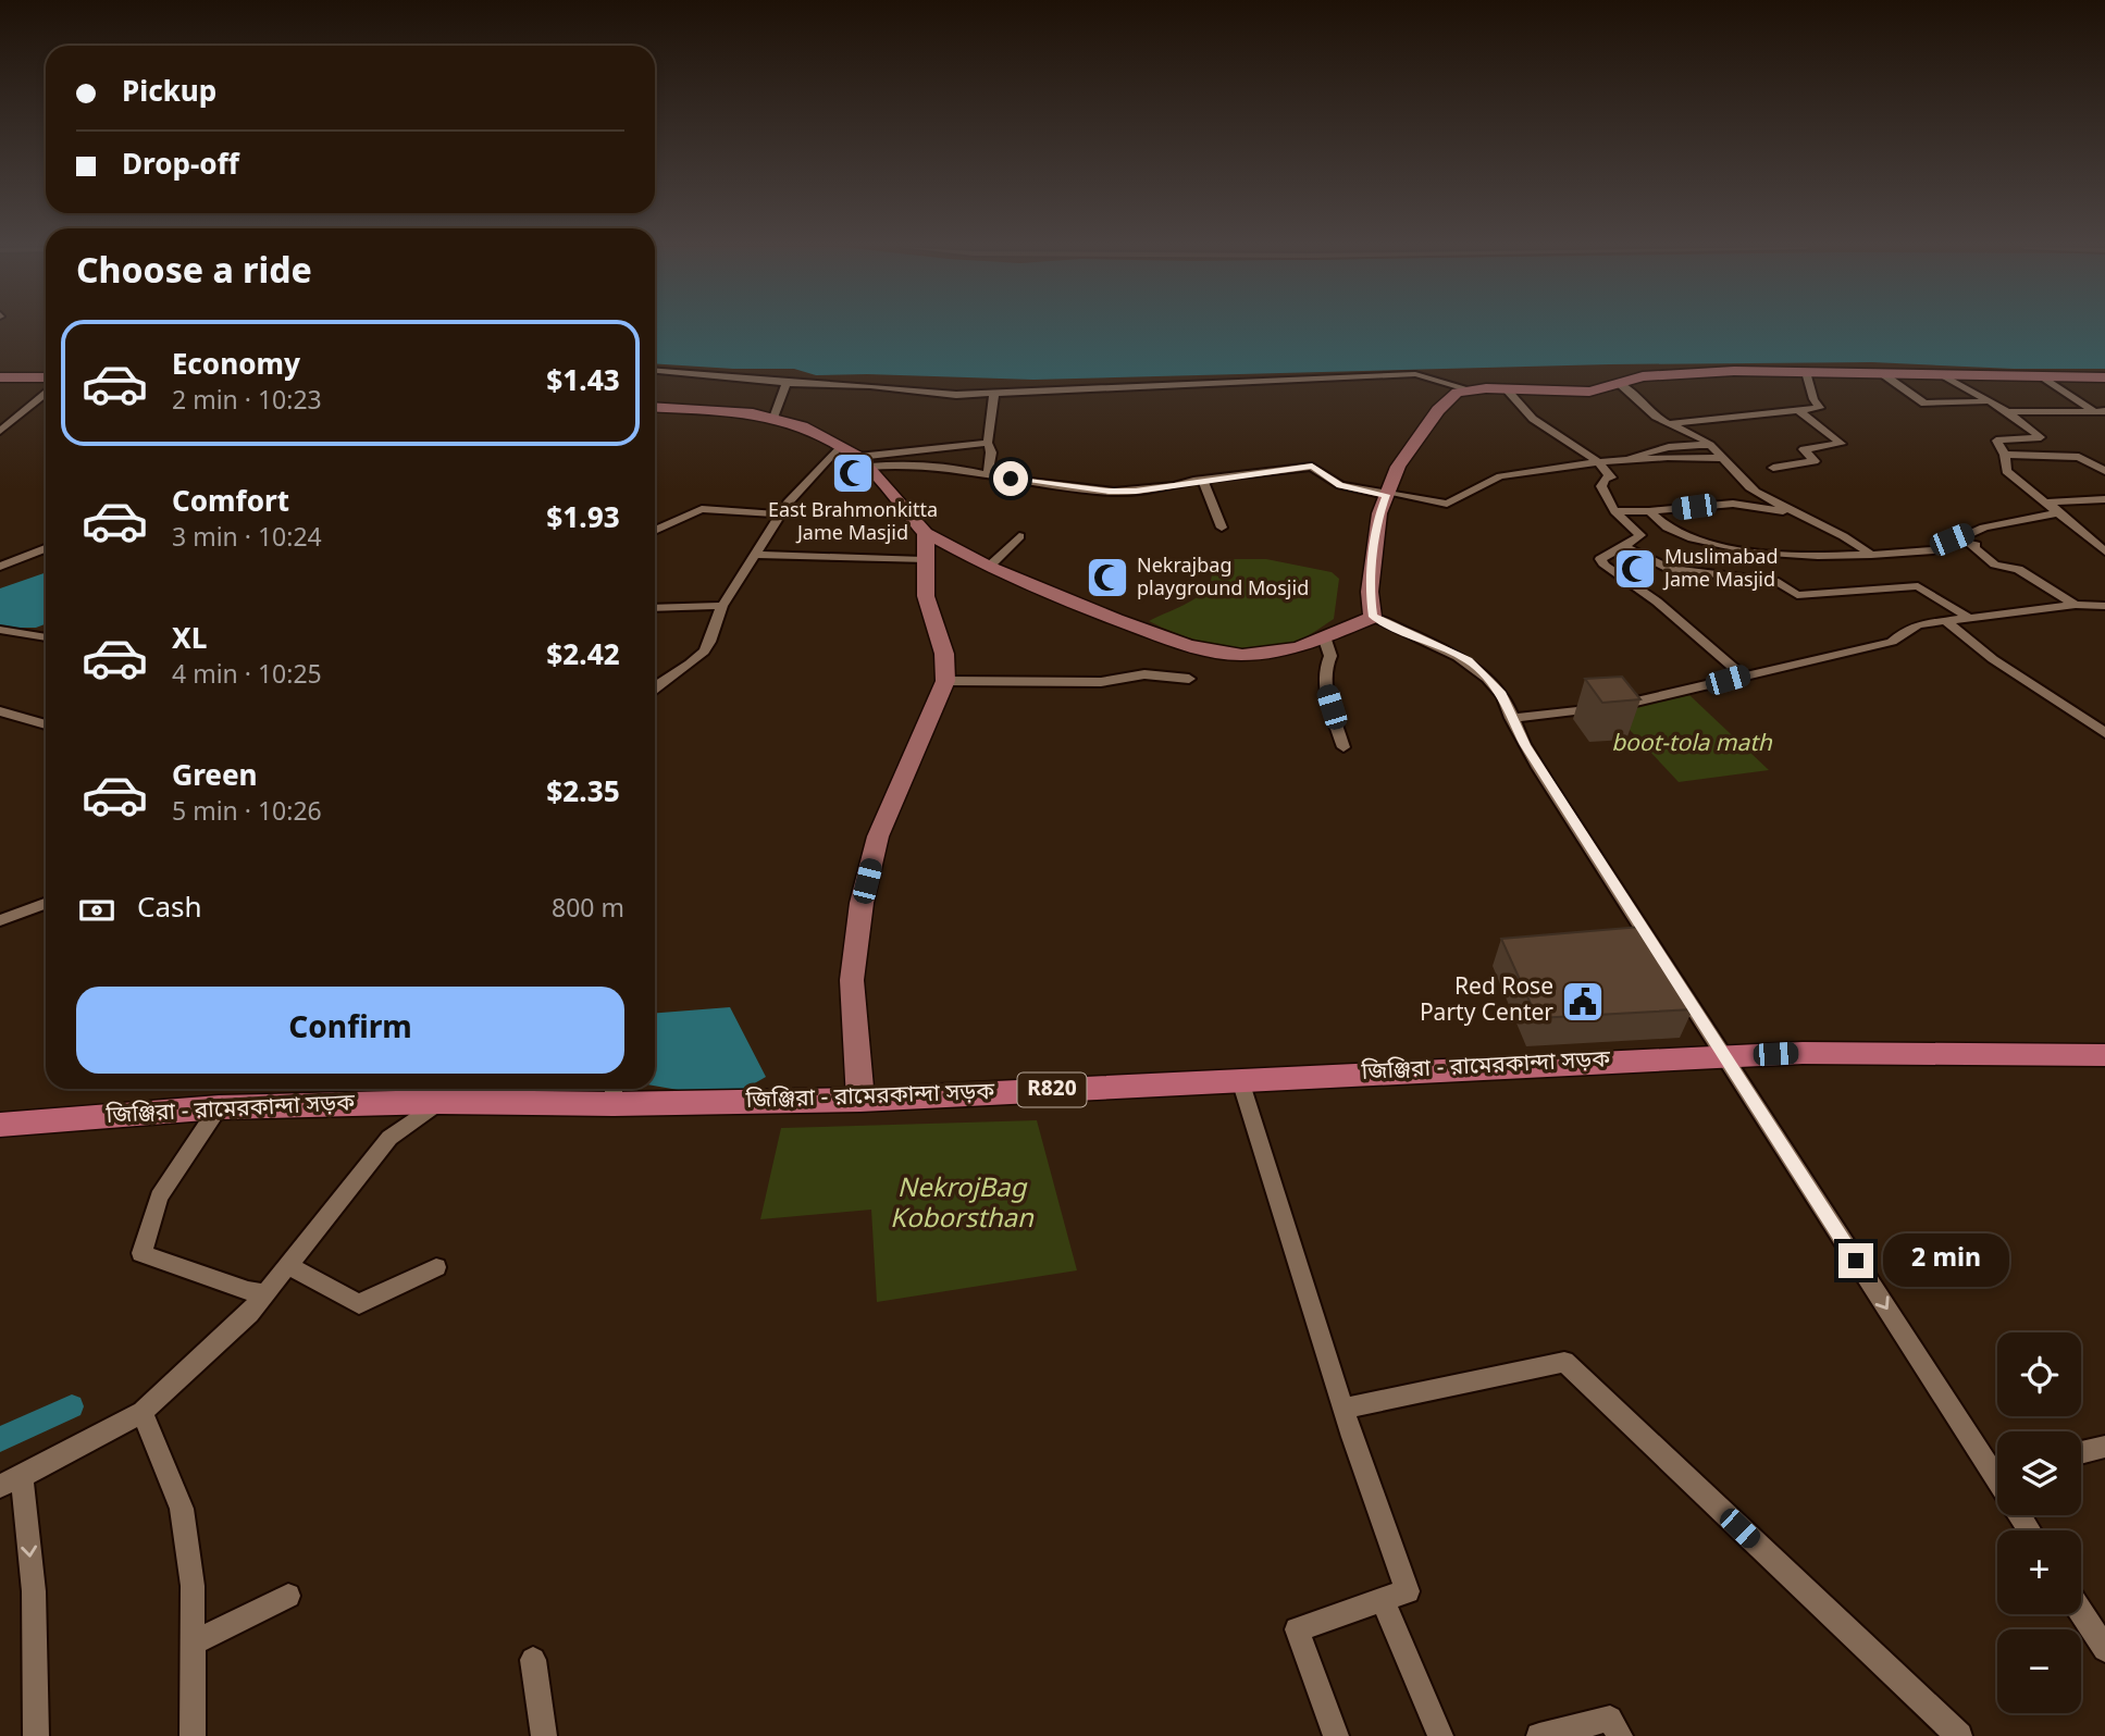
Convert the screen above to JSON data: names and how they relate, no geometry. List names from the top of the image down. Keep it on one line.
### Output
{"streets":{"main road":["জিঞ্জিরা - রামেরকান্দা সড়ক","R820"]},"parks":["boot-tola math","NekrojBag Koborsthan"],"places":{"mosque":["East Brahmonkitta Jame Masjid","Muslimabad Jame Masjid","Nekrajbag playground Mosjid"],"public building":["Red Rose Party Center"]},"page":{"banner":["Pickup","Drop-off"],"heading":"Choose a ride","list":[{"name":"Economy","note":"2 min · 10:23","value":"$1.43"},{"name":"Comfort","note":"3 min · 10:24","value":"$1.93"},{"name":"XL","note":"4 min · 10:25","value":"$2.42"},{"name":"Green","note":"5 min · 10:26","value":"$2.35"}],"pay":["Cash","800 m"],"buttons":"Confirm","bubble":"2 min","map_buttons":["+","−"]}}
